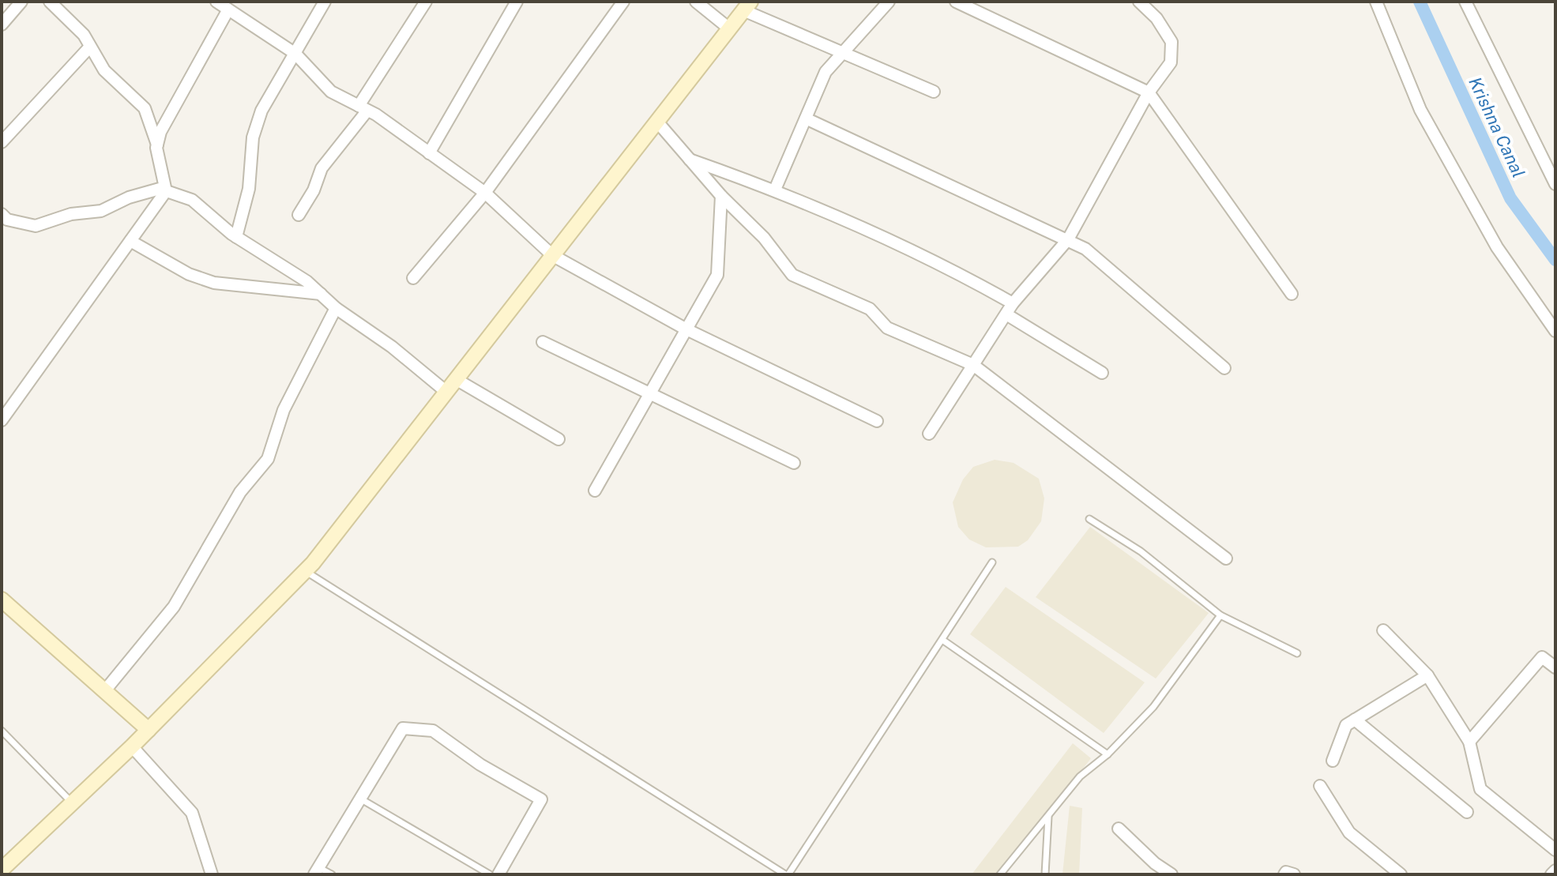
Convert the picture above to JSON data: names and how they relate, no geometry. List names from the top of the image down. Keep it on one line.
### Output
{"water":["Krishna Canal"]}
